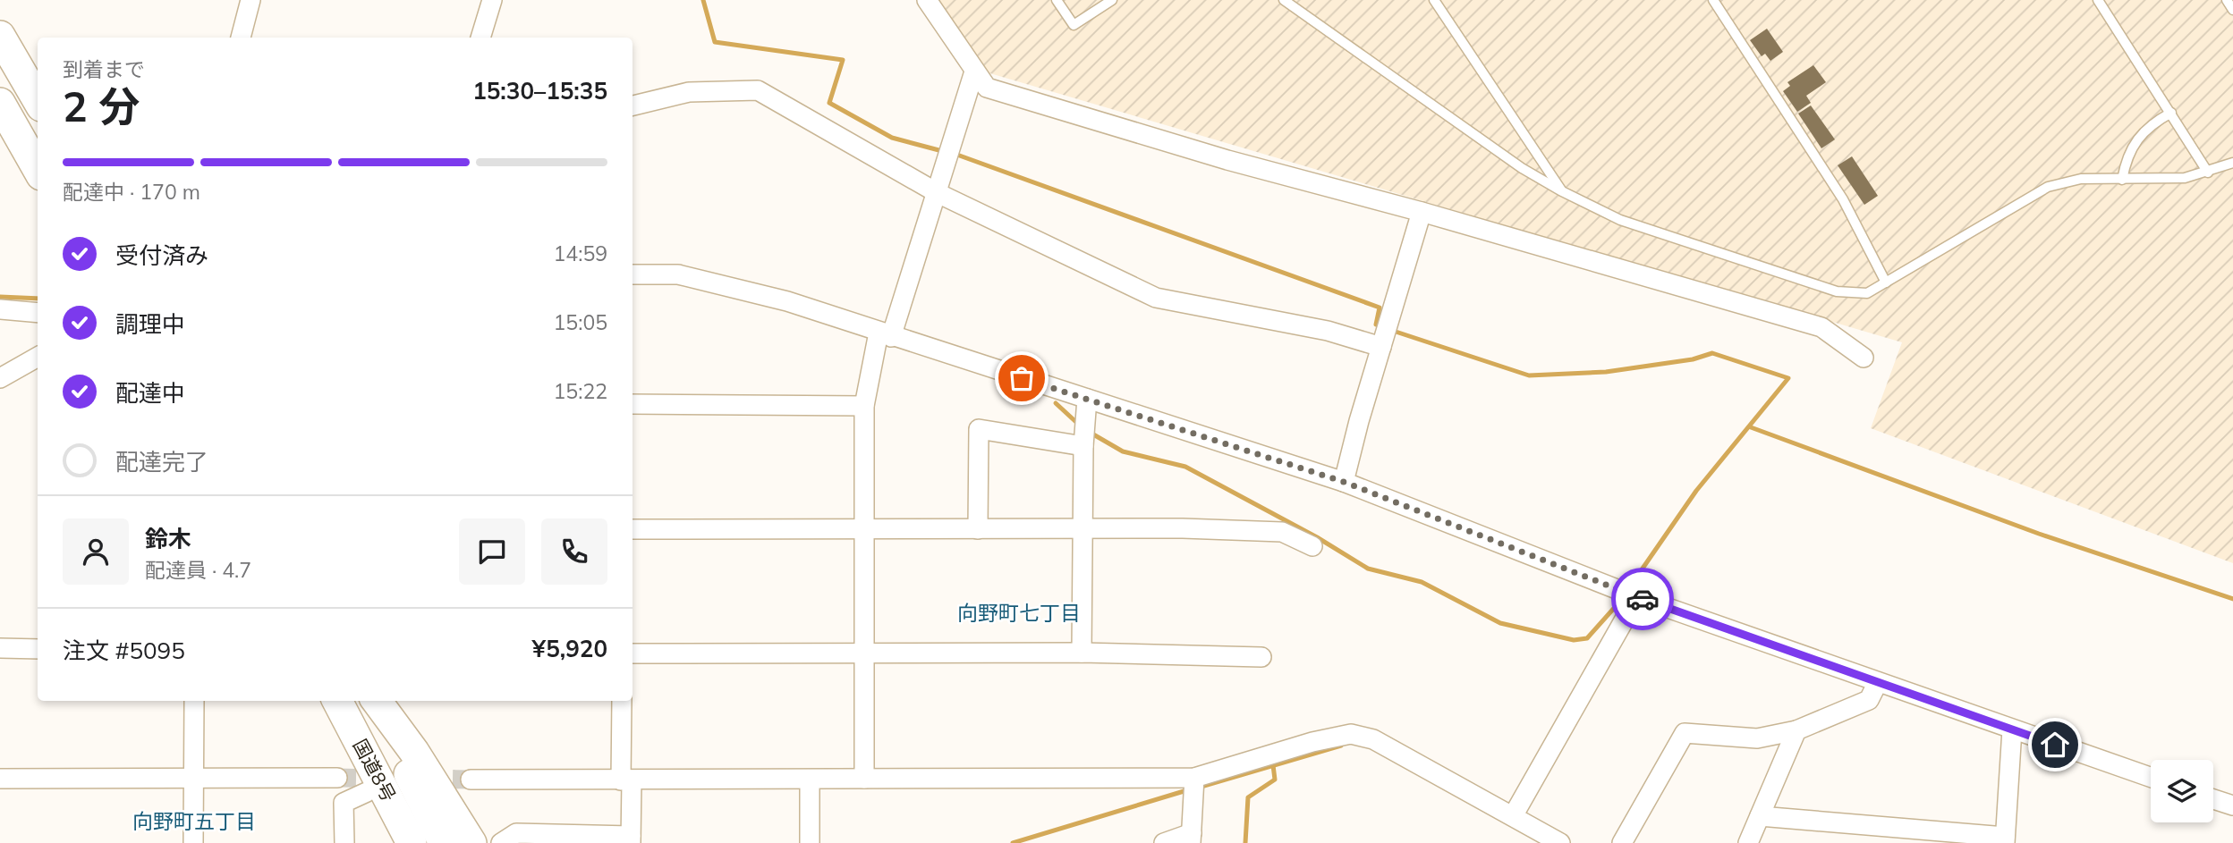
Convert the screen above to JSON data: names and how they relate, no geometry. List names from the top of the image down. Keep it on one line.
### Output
{"streets":{"highway":["国道8号"]},"districts":["向野町七丁目","向野町五丁目"],"page":{"heading":["2 分","到着まで","15:30–15:35"],"panel":["鈴木","配達員 · 4.7","注文 #5095","¥5,920"],"bar":"配達中 · 170 m","list":[["受付済み","14:59"],["調理中","15:05"],["配達中","15:22"],"配達完了"]}}
